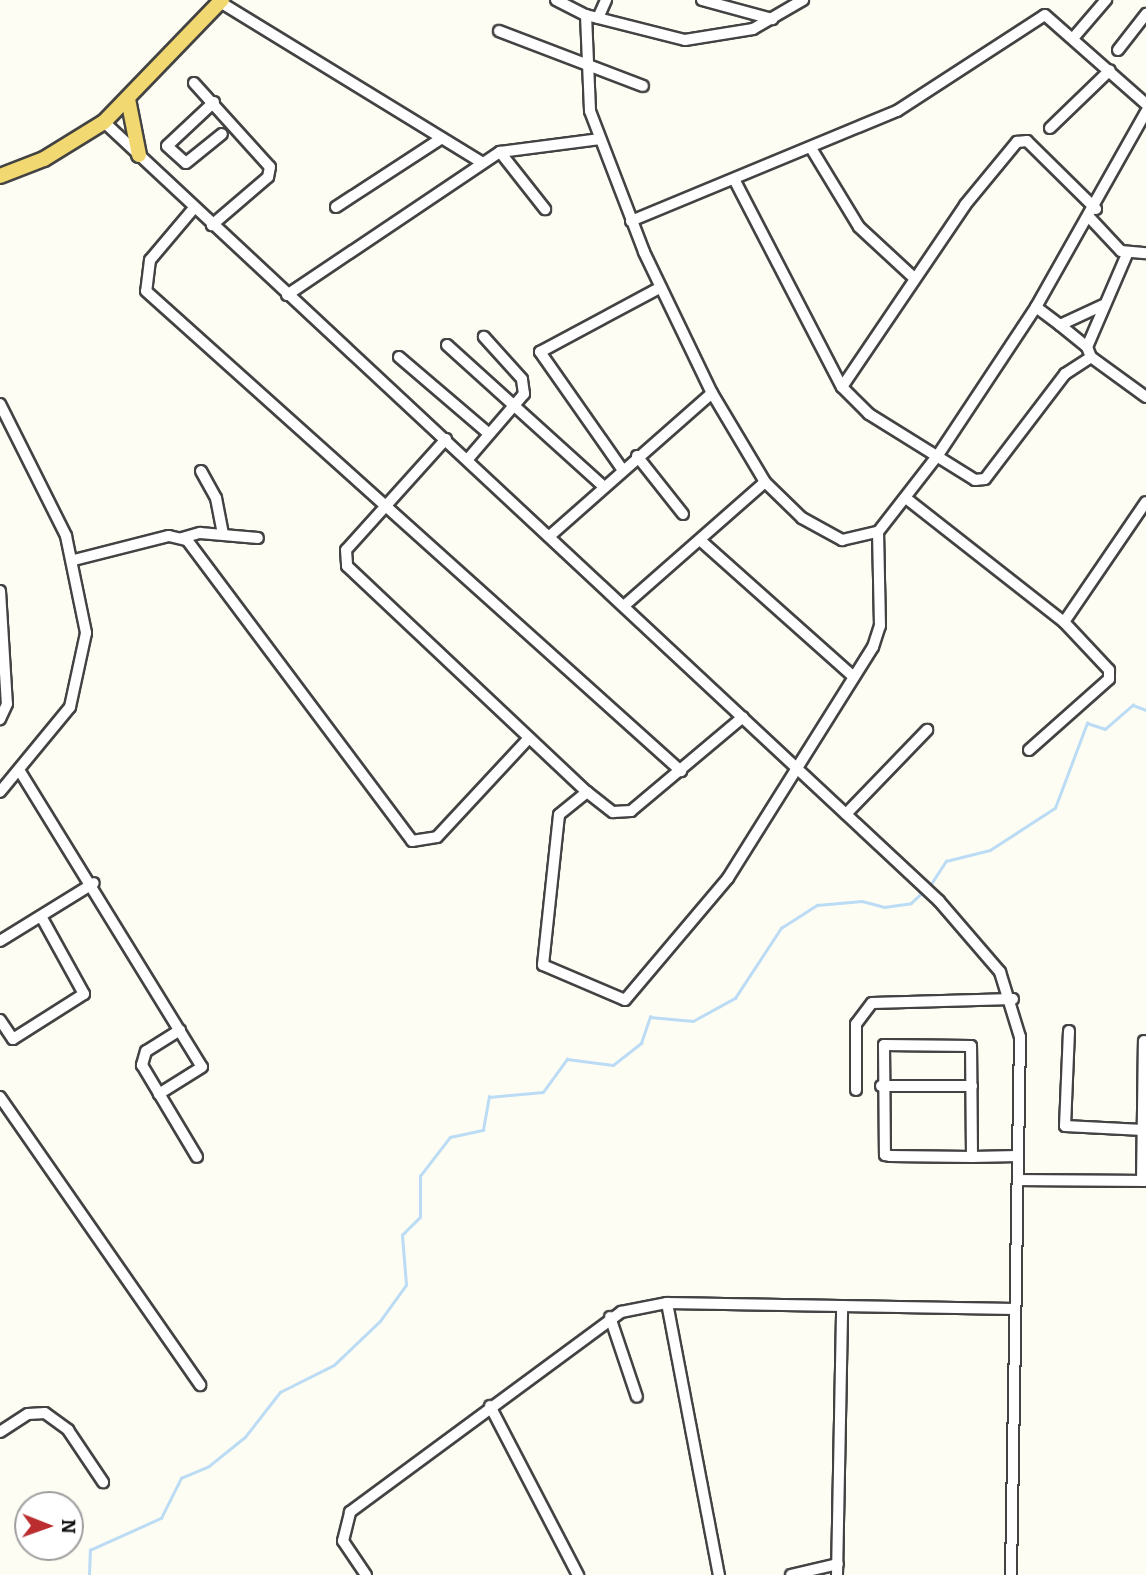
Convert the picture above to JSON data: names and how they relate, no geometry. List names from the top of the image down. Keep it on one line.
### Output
{"north":"right"}
